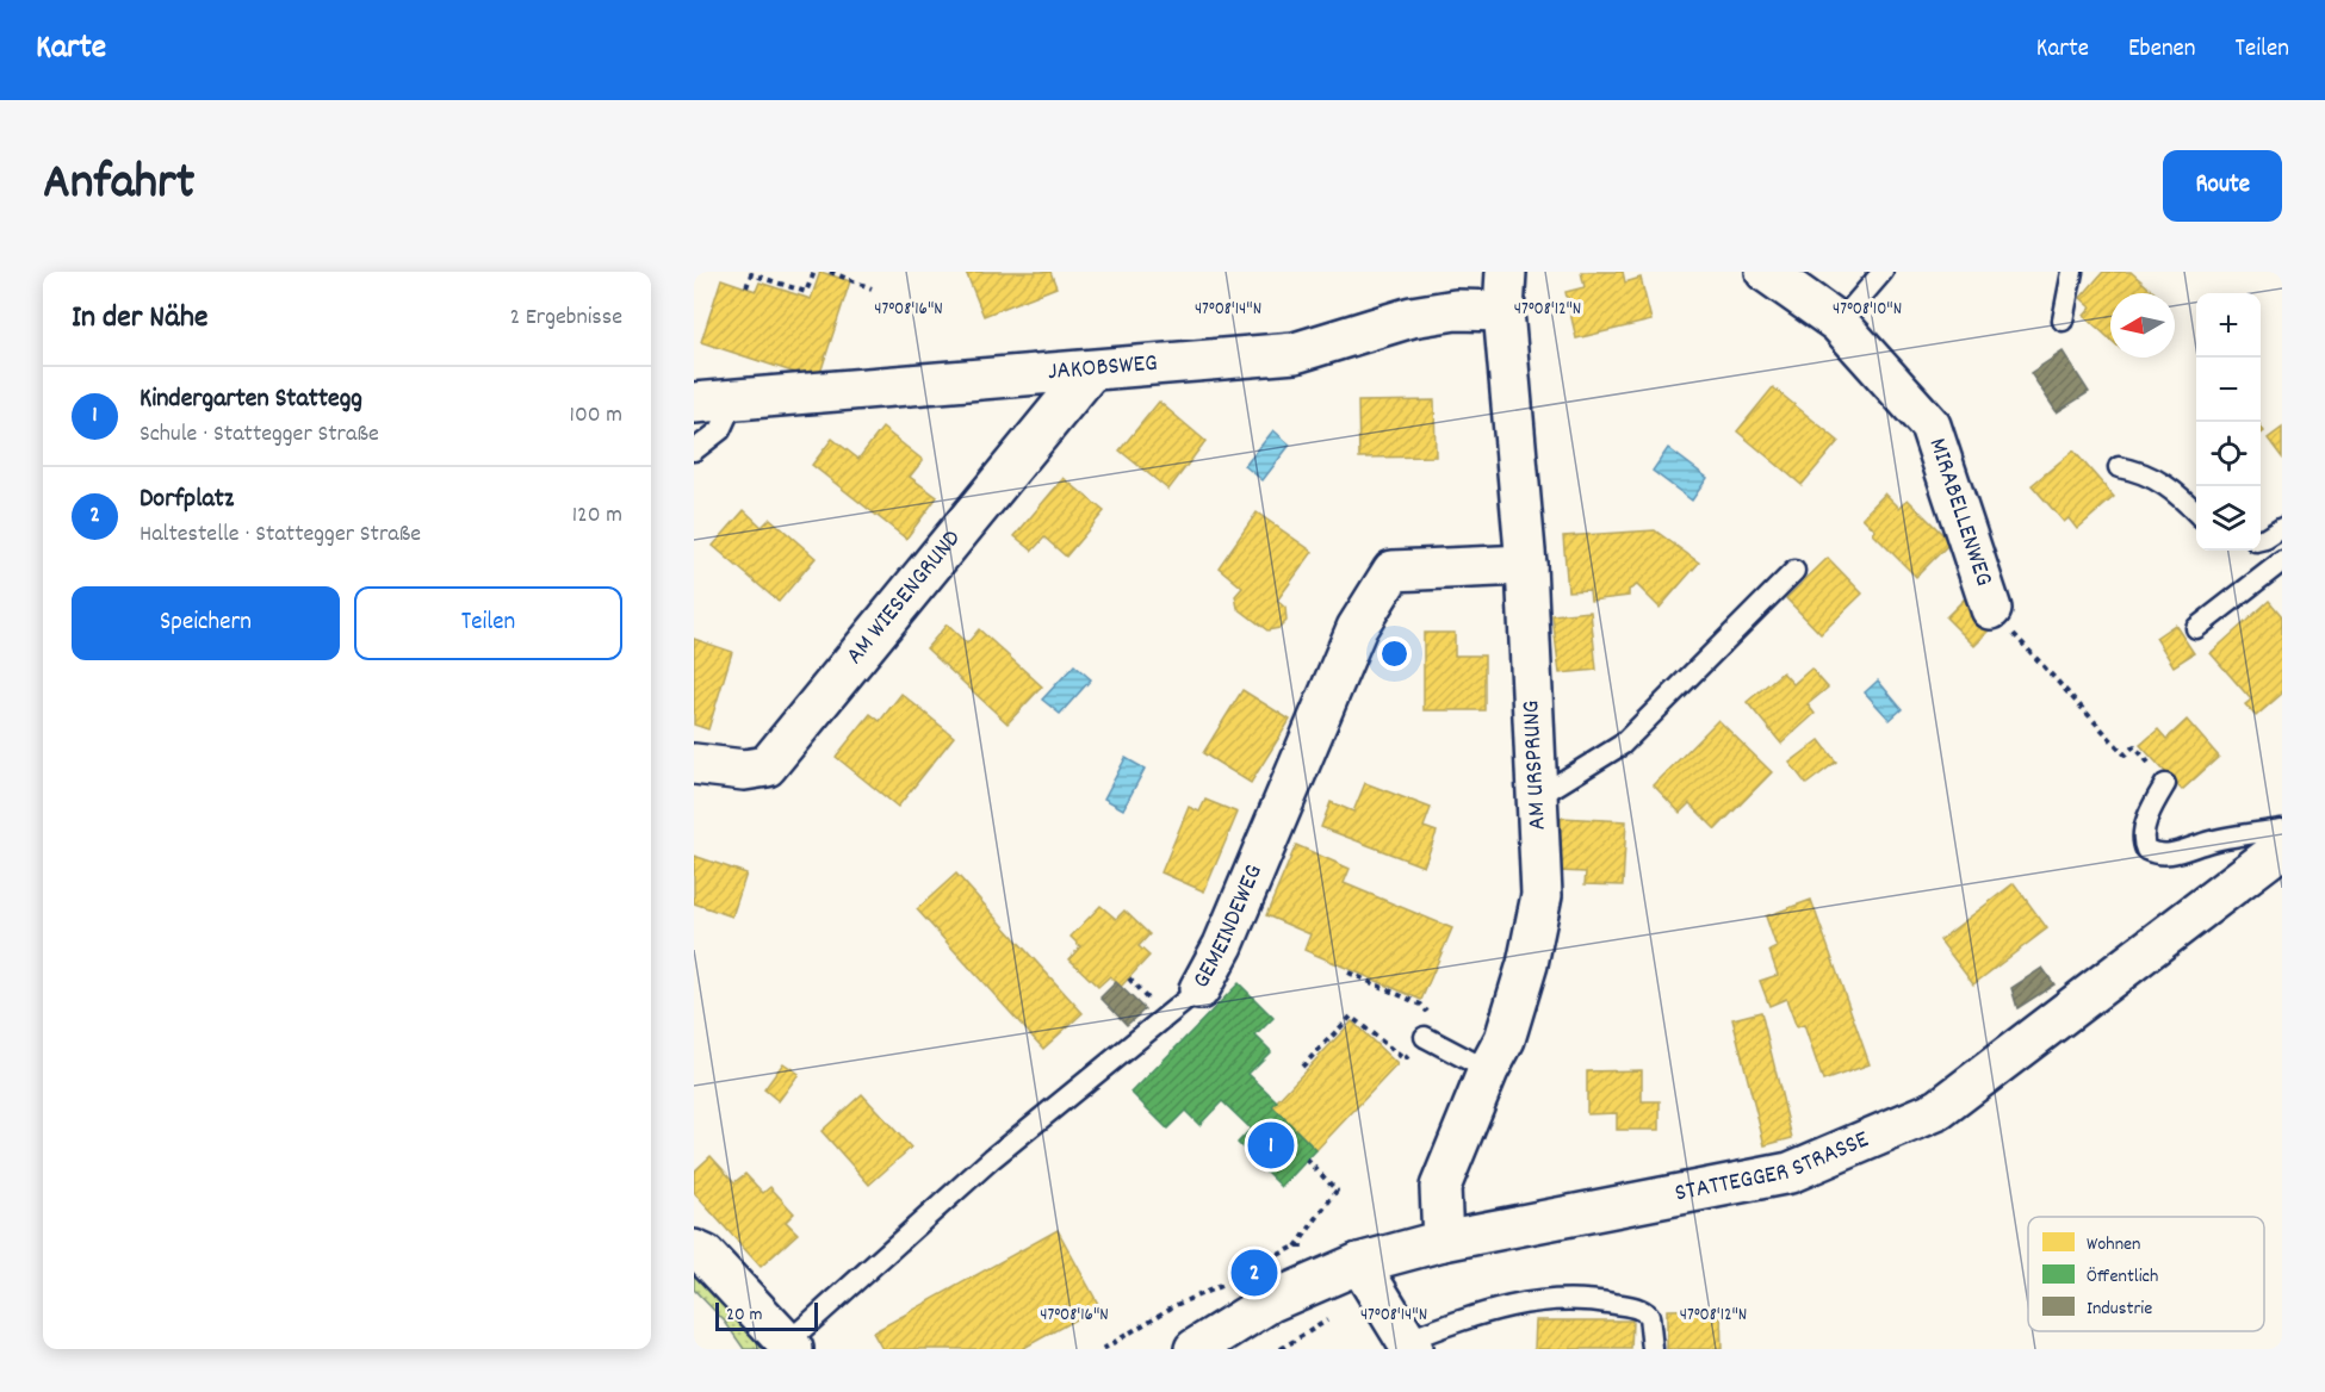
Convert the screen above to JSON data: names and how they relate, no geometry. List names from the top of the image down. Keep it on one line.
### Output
{"streets":{"street":["JAKOBSWEG","MIRABELLENWEG","AM WIESENGRUND","AM URSPRUNG","GEMEINDEWEG","STATTEGGER STRASSE"]},"crossings":[["JAKOBSWEG","AM WIESENGRUND"],["JAKOBSWEG","AM URSPRUNG"],["AM URSPRUNG","GEMEINDEWEG"],["AM URSPRUNG","STATTEGGER STRASSE"]],"legend":["Wohnen","Öffentlich","Industrie"],"scale_bar":"20 m","north":"left","page":{"header":"Karte","nav":["Karte","Ebenen","Teilen"],"title":"Anfahrt","buttons":["Route",["Speichern","Teilen"]],"heading":["In der Nähe","2 Ergebnisse"],"map_buttons":["+","−"],"list":[{"mark":"1","name":"Kindergarten Stattegg","note":"Schule · Stattegger Straße","value":"100 m"},{"mark":"2","name":"Dorfplatz","note":"Haltestelle · Stattegger Straße","value":"120 m"}],"pins":["1","2"],"scale":"20 m"},"coordinates":["47°08'16\"N","47°08'14\"N","47°08'12\"N","47°08'10\"N"]}
